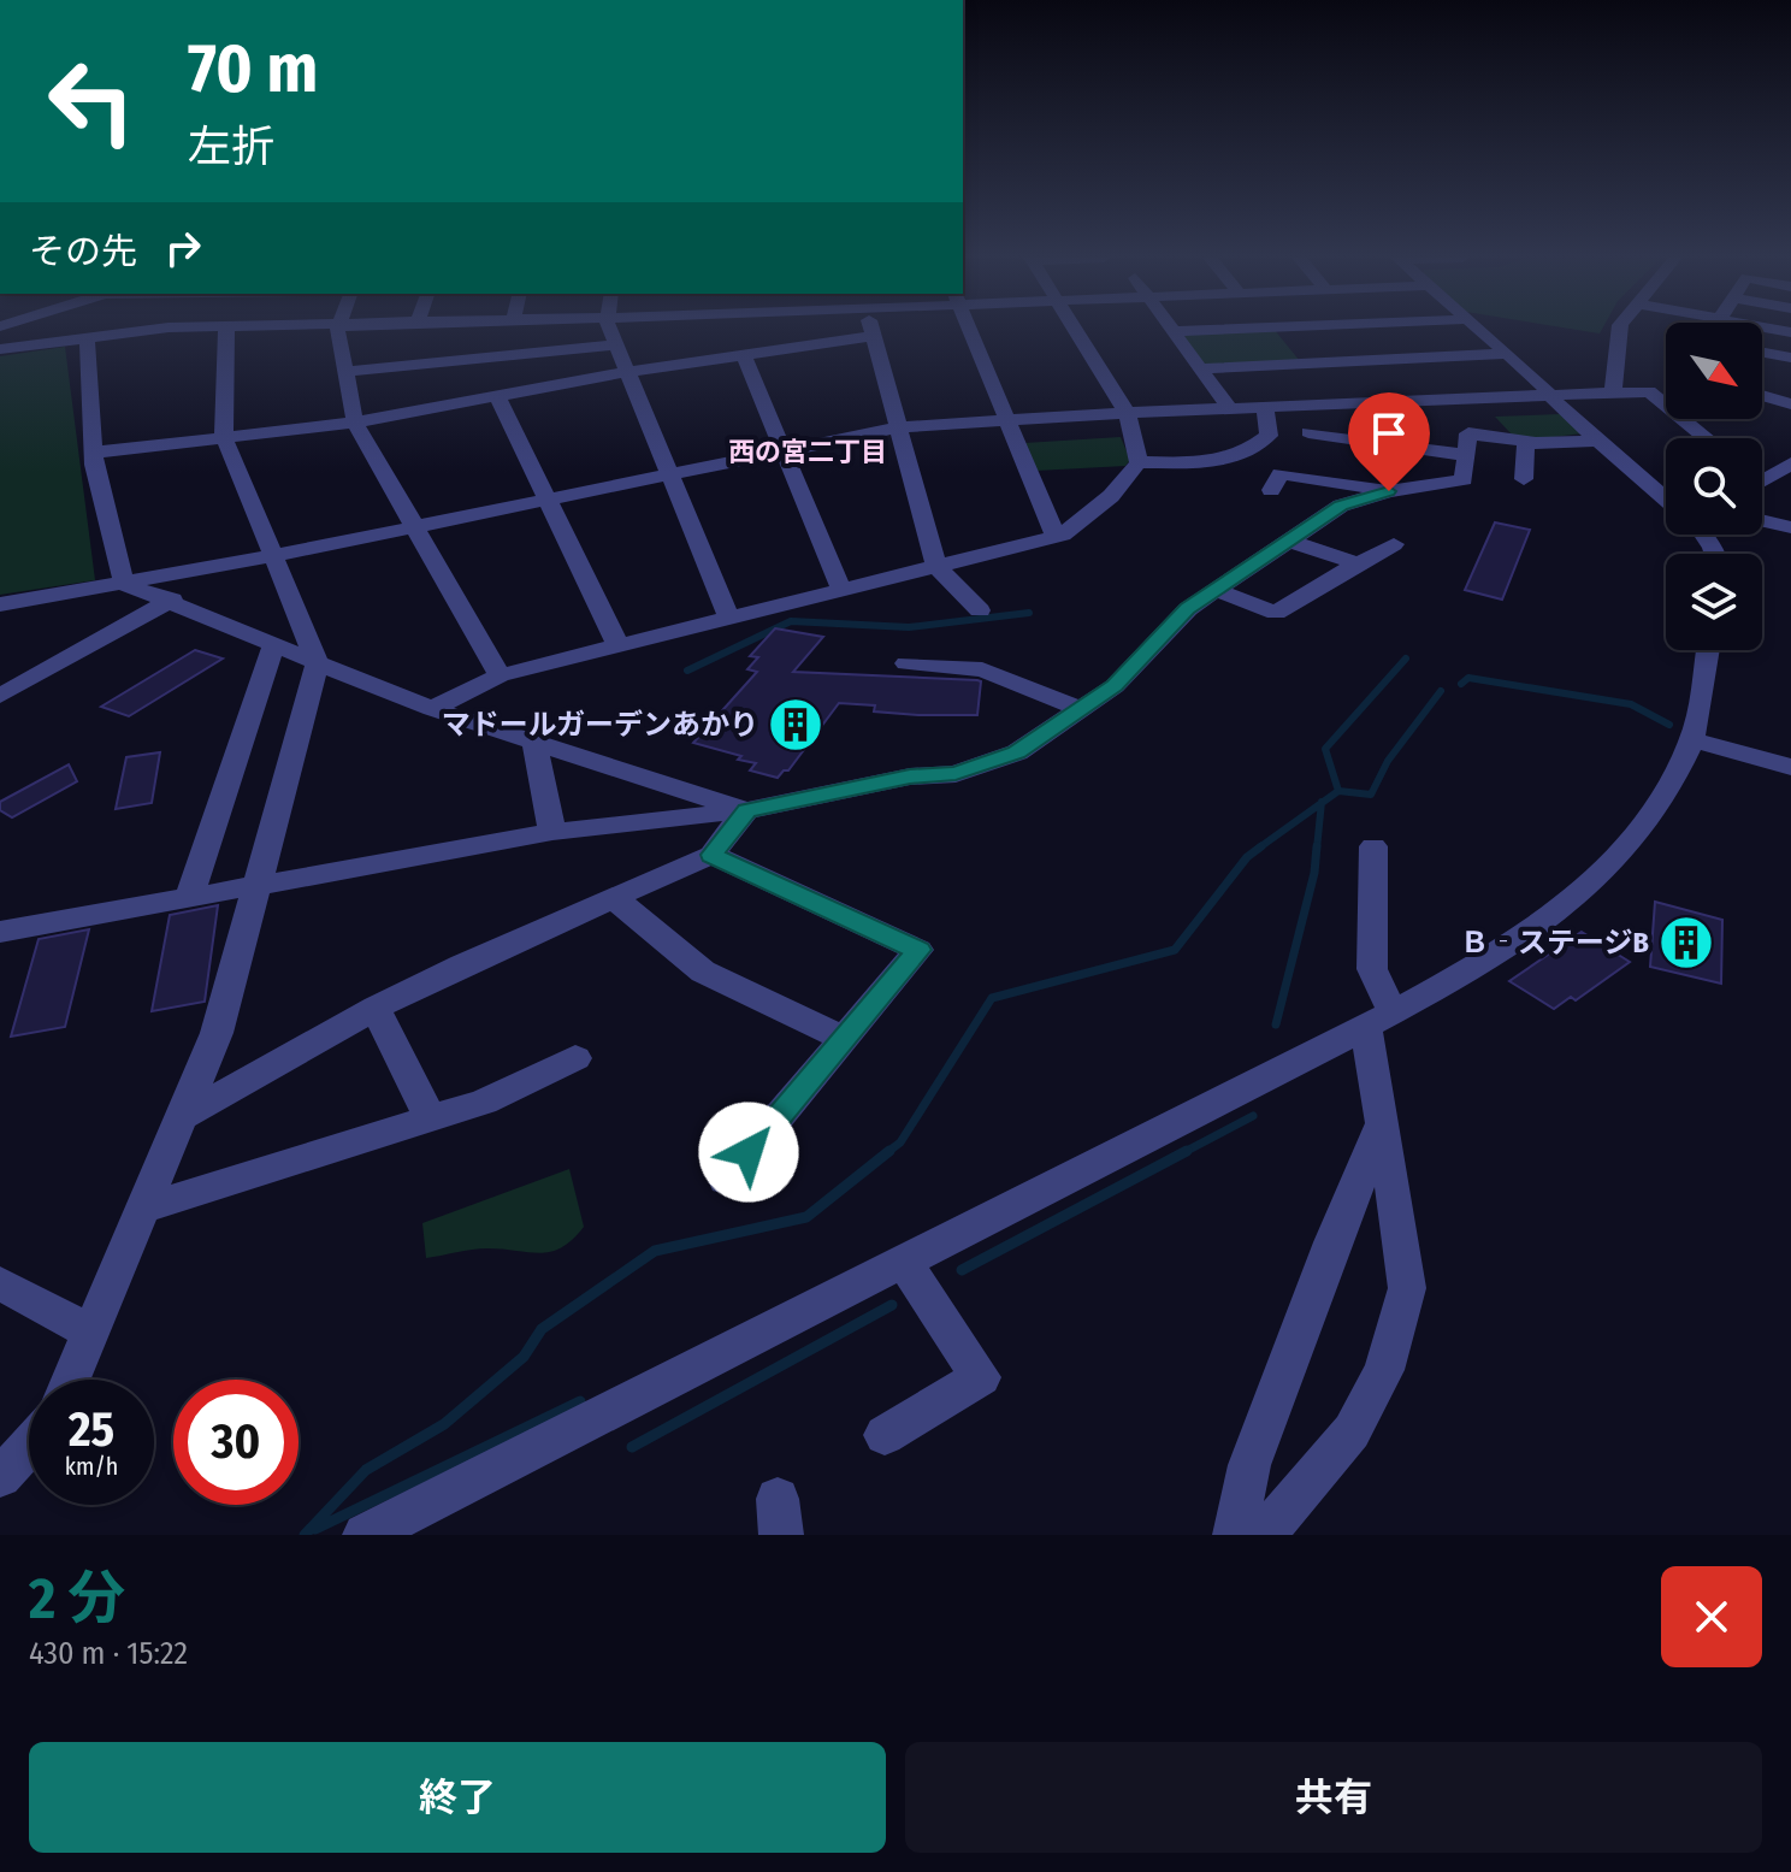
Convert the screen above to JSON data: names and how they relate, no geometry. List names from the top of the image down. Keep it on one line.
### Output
{"districts":["西の宮二丁目"],"places":{"building":["マドールガーデンあかり","Ｂ‐ステージB"]},"north":"bottom right","page":{"turn":["70 m","左折"],"then":"その先","speed":"25 km/h","limit":"30","heading":["2 分","430 m · 15:22"],"buttons":["終了","共有"]}}
